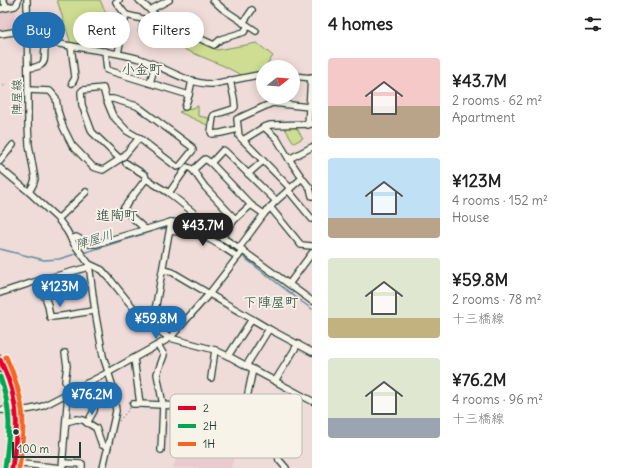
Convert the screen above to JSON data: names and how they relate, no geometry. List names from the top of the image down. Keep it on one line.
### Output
{"streets":{"street":["陣屋線"]},"districts":["小金町","進陶町","下陣屋町"],"water":["陣屋川"],"lines":["transit line 1H","transit line 2","transit line 2H"],"legend":["2","2H","1H"],"scale_bar":"100 m","north":"right","page":{"heading":"4 homes","chip":["Buy","Rent","Filters"],"list":[{"name":"¥43.7M","note":"2 rooms · 62 m² · Apartment"},{"name":"¥123M","note":"4 rooms · 152 m² · House"},{"name":"¥59.8M","note":"2 rooms · 78 m² · 十三橋線"},{"name":"¥76.2M","note":"4 rooms · 96 m² · 十三橋線"}],"price":["¥43.7M","¥123M","¥59.8M","¥76.2M"],"scale":"100 m"}}
